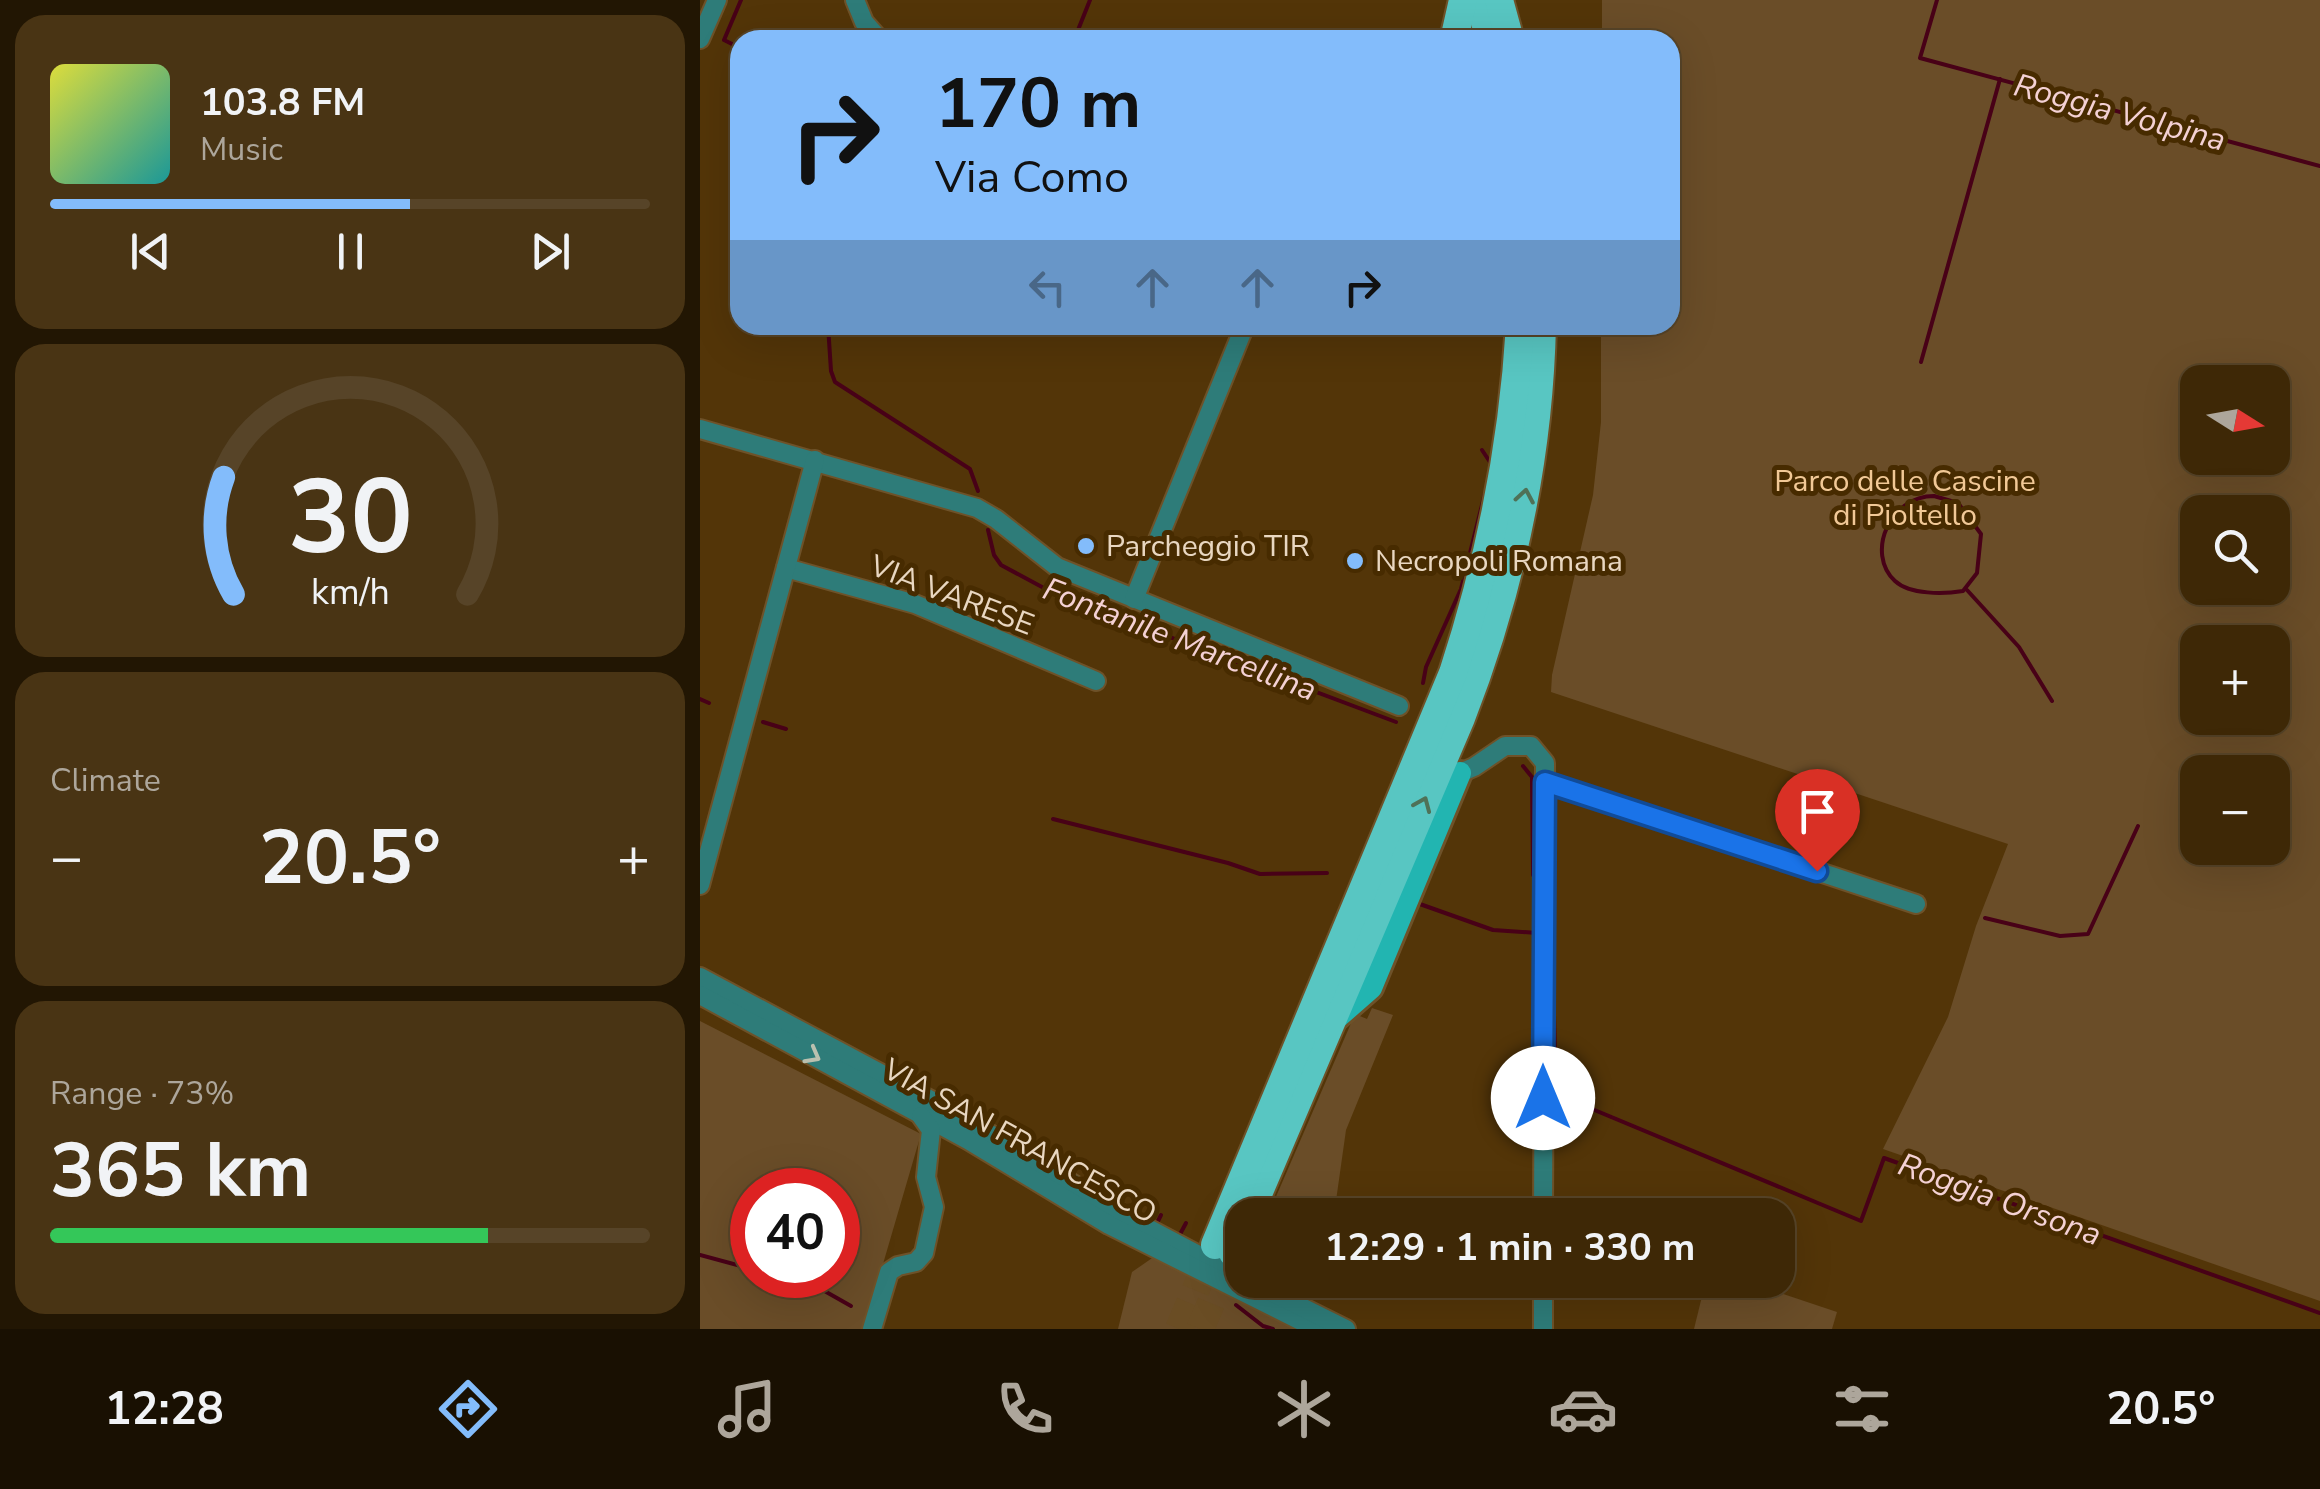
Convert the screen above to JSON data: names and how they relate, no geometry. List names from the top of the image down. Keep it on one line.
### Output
{"streets":{"street":["VIA VARESE","VIA SAN FRANCESCO"]},"water":["Roggia Volpina","Fontanile Marcellina","Roggia Orsona"],"parks":["Parco delle Cascine di Pioltello"],"places":["Parcheggio TIR","Necropoli Romana"],"north":"right","page":{"turn":["170 m","Via Como"],"song":["103.8 FM","Music"],"map_buttons":["+","−"],"tile":["Climate",["Range · 73%","365 km"]],"heat":["−","20.5°","+"],"limit":"40","trip":"12:29 · 1 min · 330 m","tabs":["12:28","20.5°"],"gauge":["30","km/h"]}}
